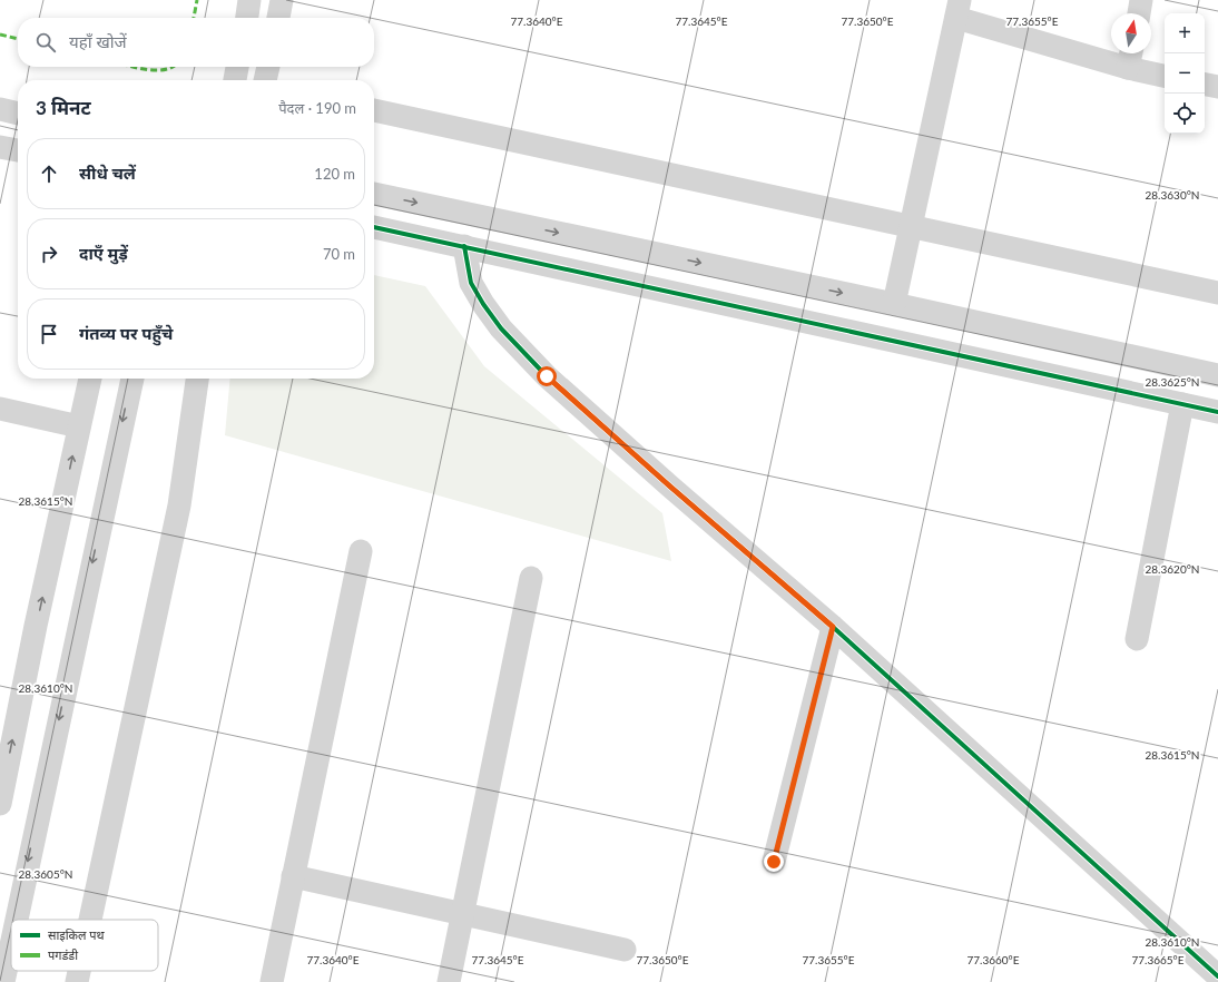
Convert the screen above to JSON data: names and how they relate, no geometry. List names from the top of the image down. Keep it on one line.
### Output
{"legend":["साइकिल पथ","पगडंडी"],"north":"top","page":{"map_buttons":["+","−"],"search":"यहाँ खोजें","heading":["3 मिनट","पैदल · 190 m"],"list":[["सीधे चलें","120 m"],["दाएँ मुड़ें","70 m"],"गंतव्य पर पहुँचे"]},"coordinates":["77.3640°E","77.3645°E","77.3650°E","77.3655°E","28.3630°N","28.3625°N","28.3615°N","28.3620°N","28.3610°N","28.3605°N","77.3660°E","77.3665°E"]}
